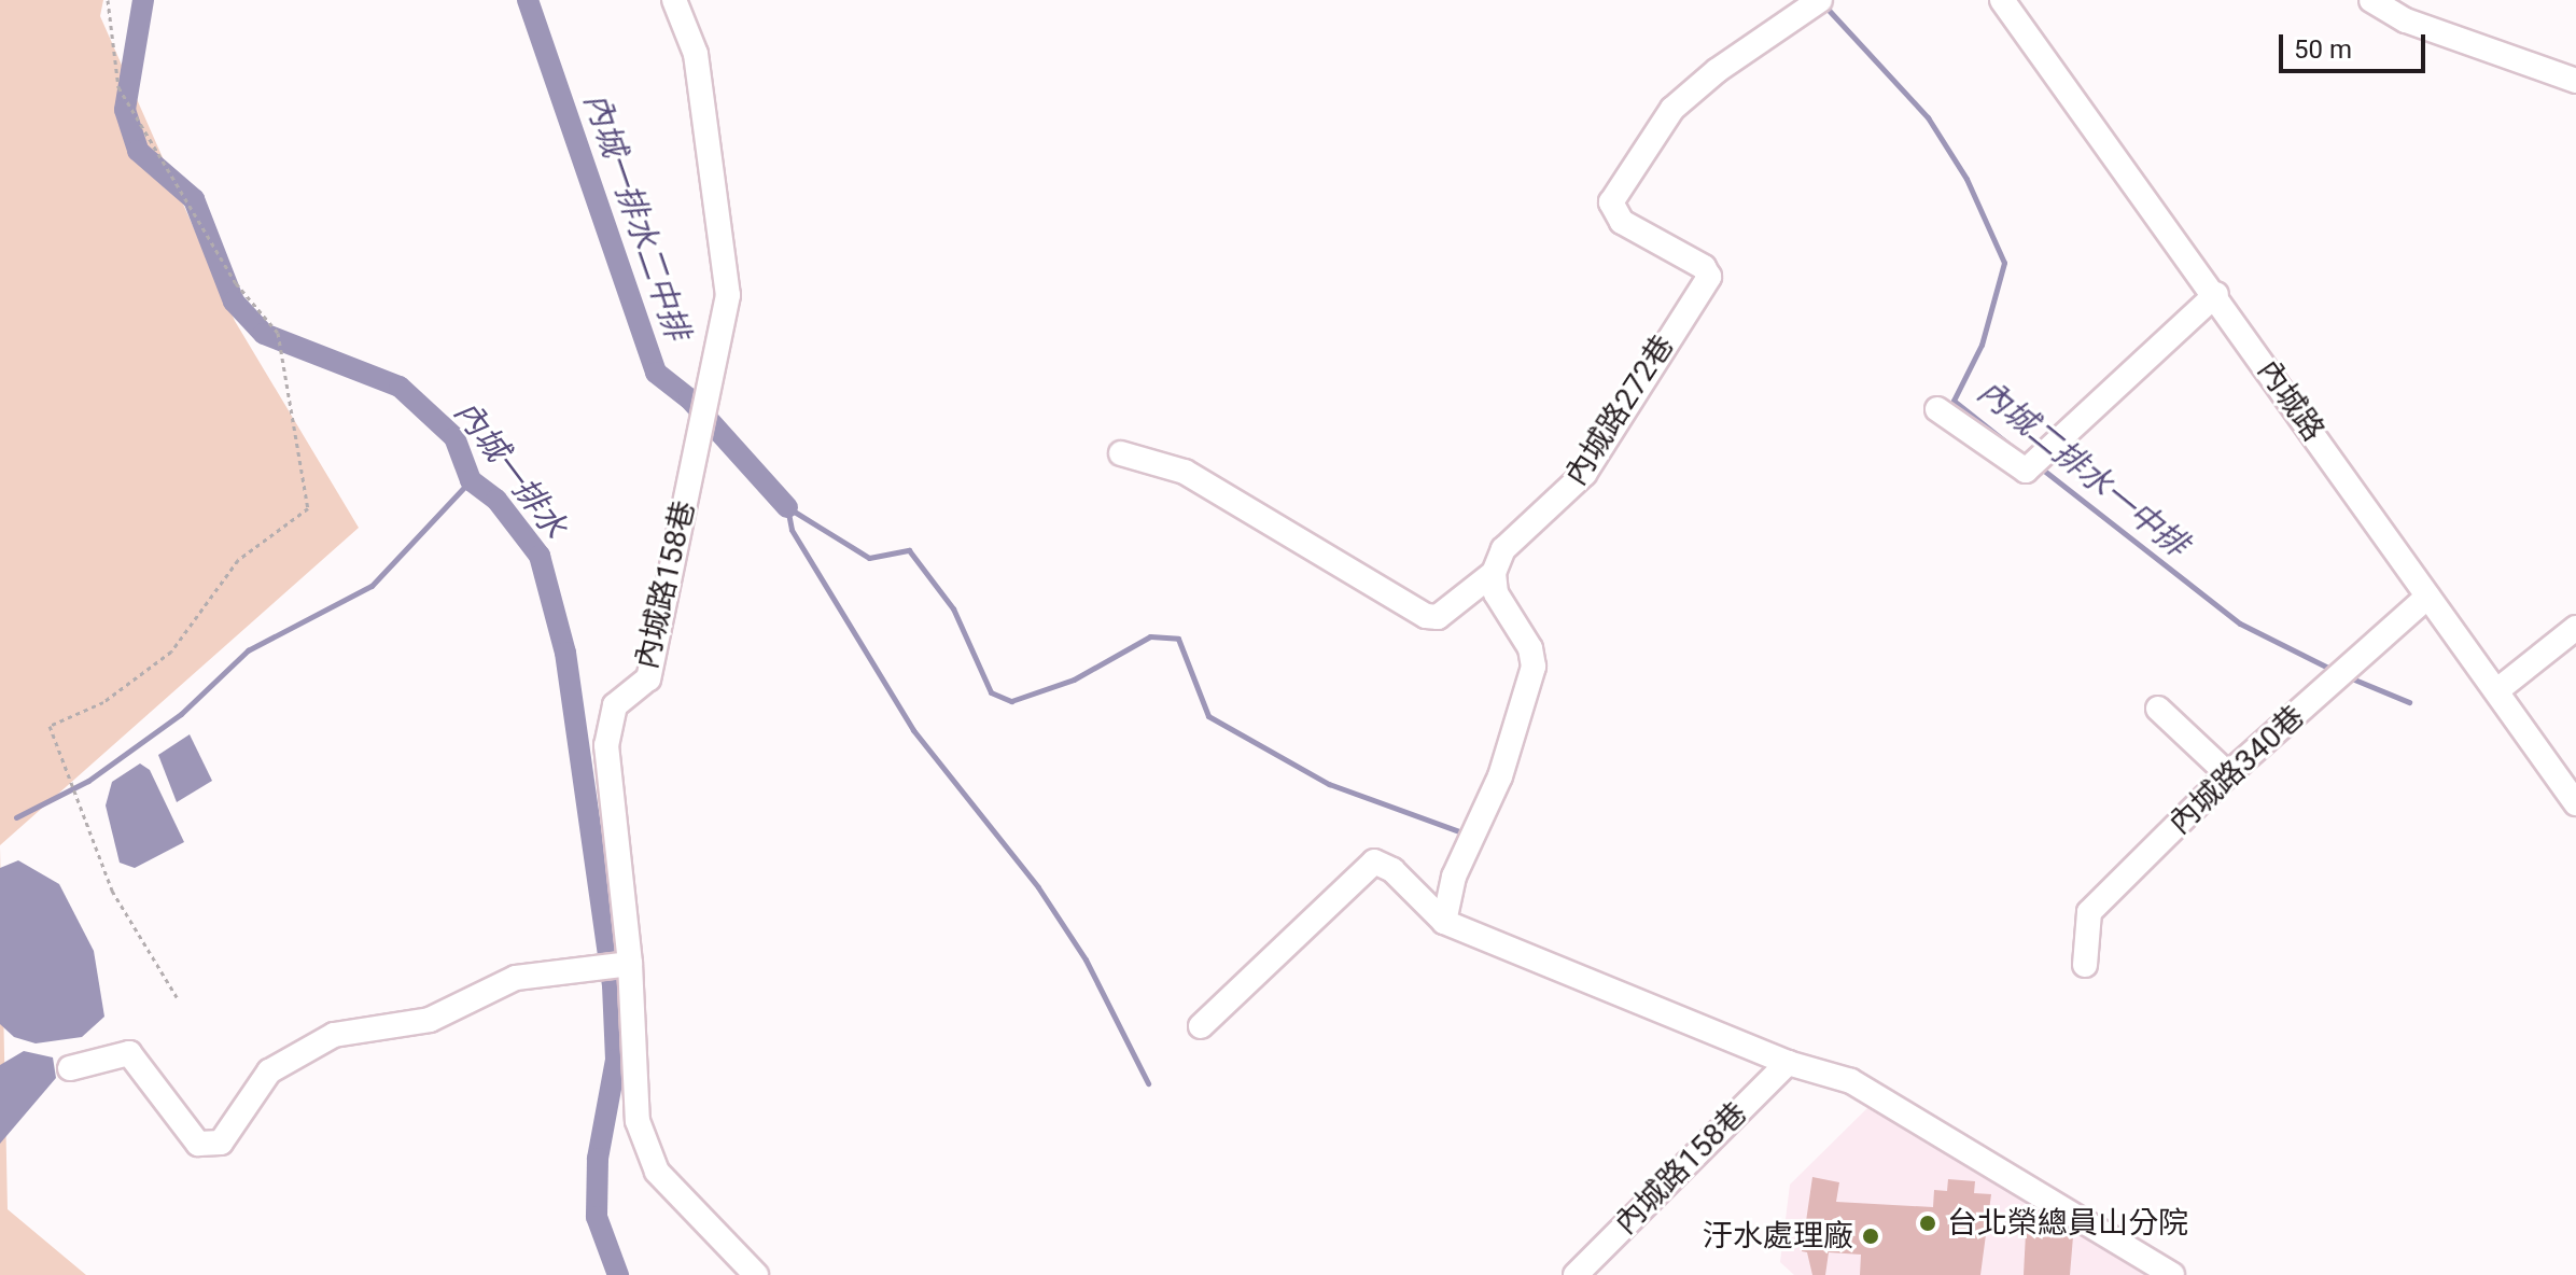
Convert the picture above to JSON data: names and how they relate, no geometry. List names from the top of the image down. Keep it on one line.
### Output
{"streets":{"street":["內城路","內城路272巷","內城路158巷","內城路340巷"]},"crossings":[["內城路","內城路340巷"]],"water":["內城一排水二中排","內城二排水一中排","內城一排水"],"places":["台北榮總員山分院","汙水處理廠"],"scale_bar":"50 m"}
